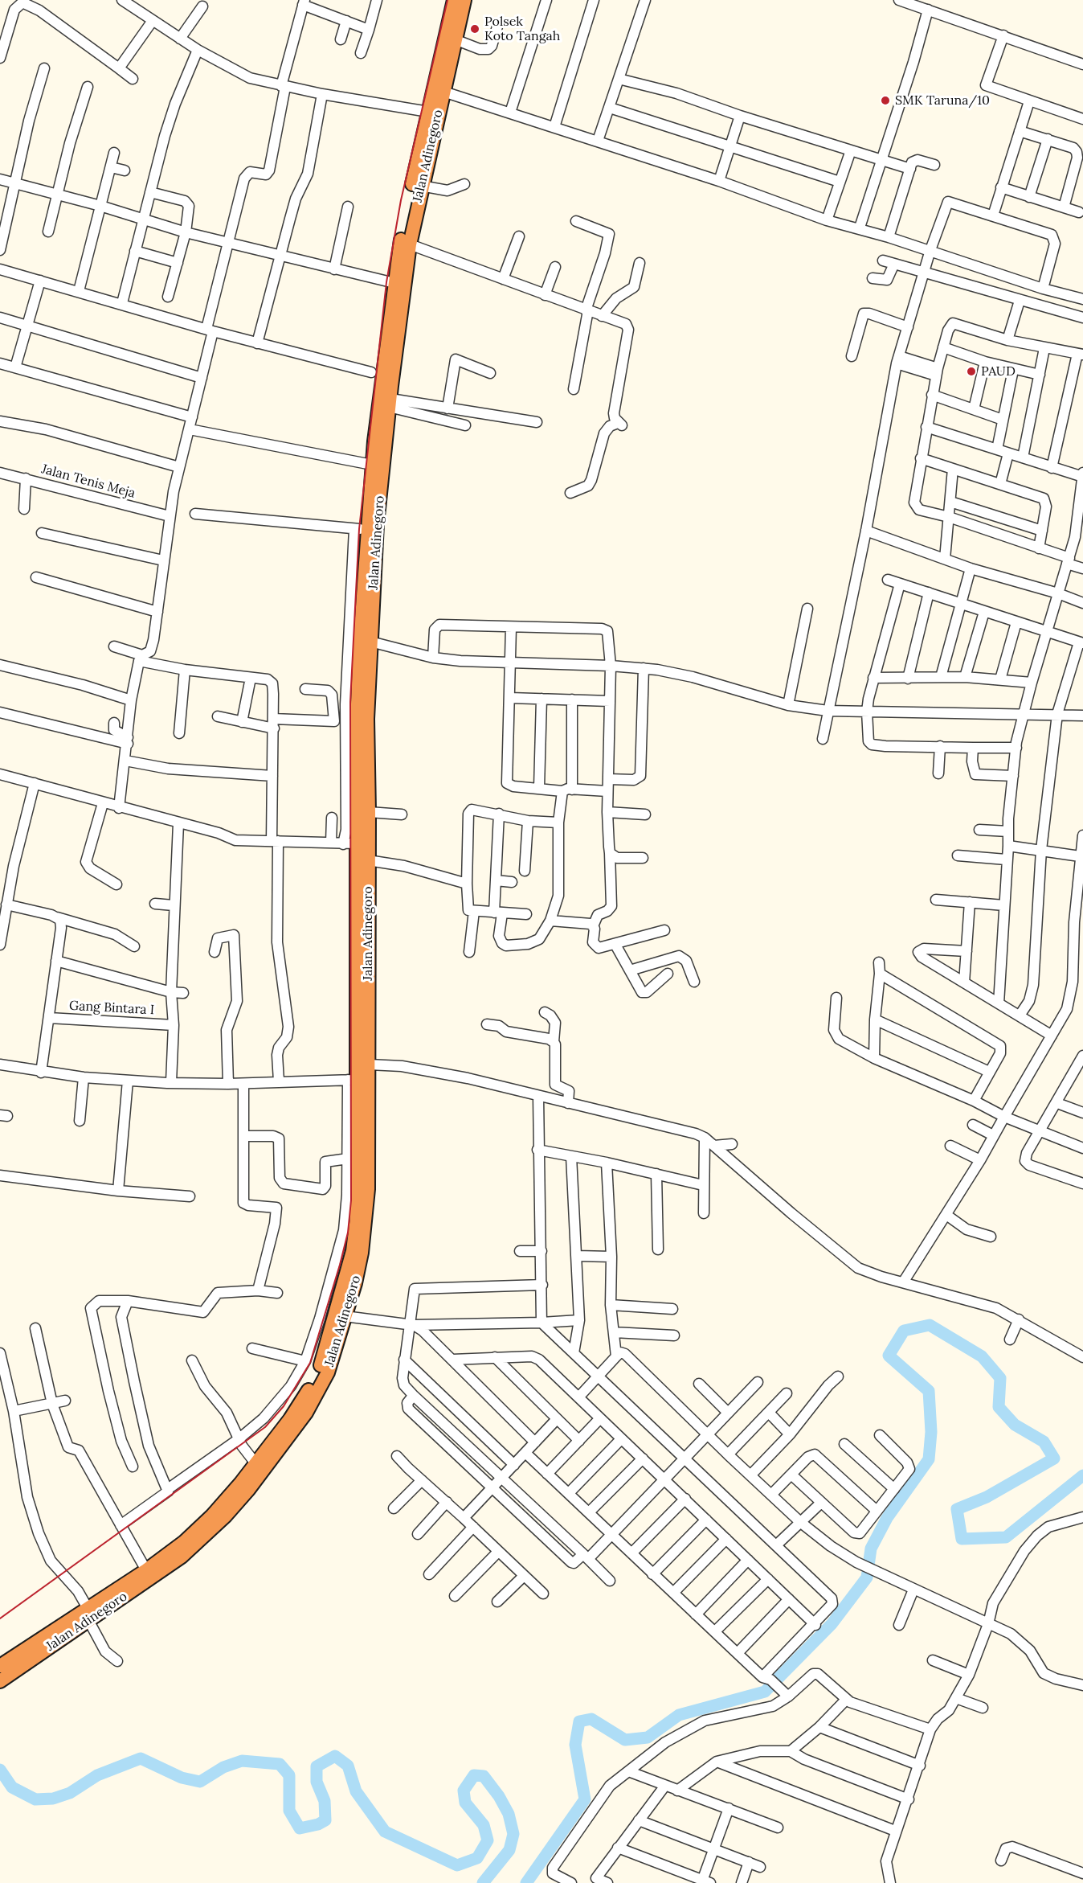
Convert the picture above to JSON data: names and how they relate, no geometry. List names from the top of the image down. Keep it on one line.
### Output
{"streets":{"highway":["Jalan Adinegoro"],"street":["Jalan Tenis Meja","Gang Bintara I"]},"places":["Polsek Koto Tangah","SMK Taruna/10","PAUD"]}
